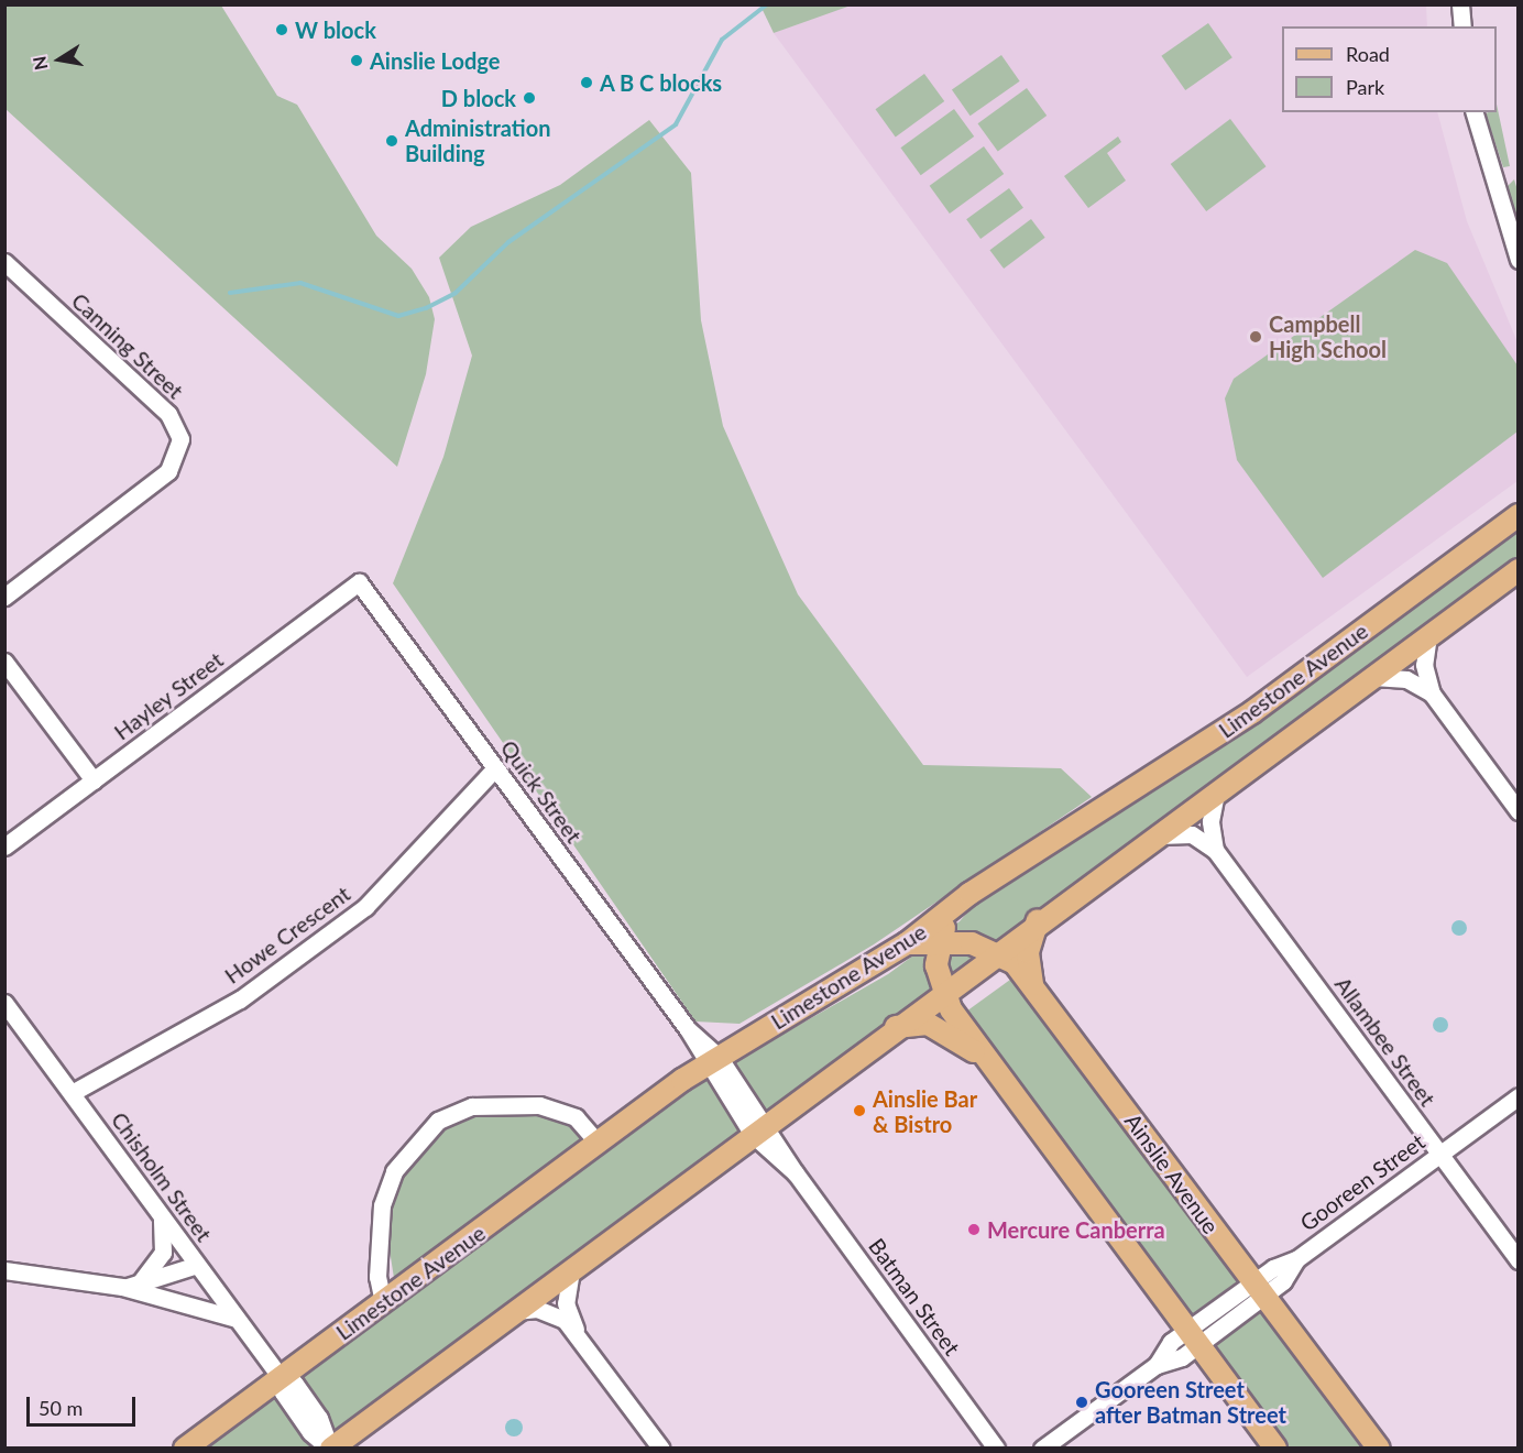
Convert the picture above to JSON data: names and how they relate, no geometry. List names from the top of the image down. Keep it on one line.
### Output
{"streets":{"main road":["Limestone Avenue","Ainslie Avenue"],"street":["Canning Street","Hayley Street","Quick Street","Howe Crescent","Allambee Street","Chisholm Street","Gooreen Street","Batman Street"]},"crossings":[["Limestone Avenue","Quick Street"],["Limestone Avenue","Allambee Street"],["Limestone Avenue","Ainslie Avenue"],["Limestone Avenue","Chisholm Street"],["Limestone Avenue","Batman Street"],["Hayley Street","Quick Street"],["Quick Street","Howe Crescent"],["Quick Street","Batman Street"],["Howe Crescent","Chisholm Street"],["Allambee Street","Gooreen Street"],["Ainslie Avenue","Gooreen Street"]],"places":["W block","Ainslie Lodge","A B C blocks","D block","Administration Building","Campbell High School","Ainslie Bar & Bistro","Mercure Canberra","Gooreen Street after Batman Street"],"legend":["Road","Park"],"scale_bar":"50 m","north":"left"}
